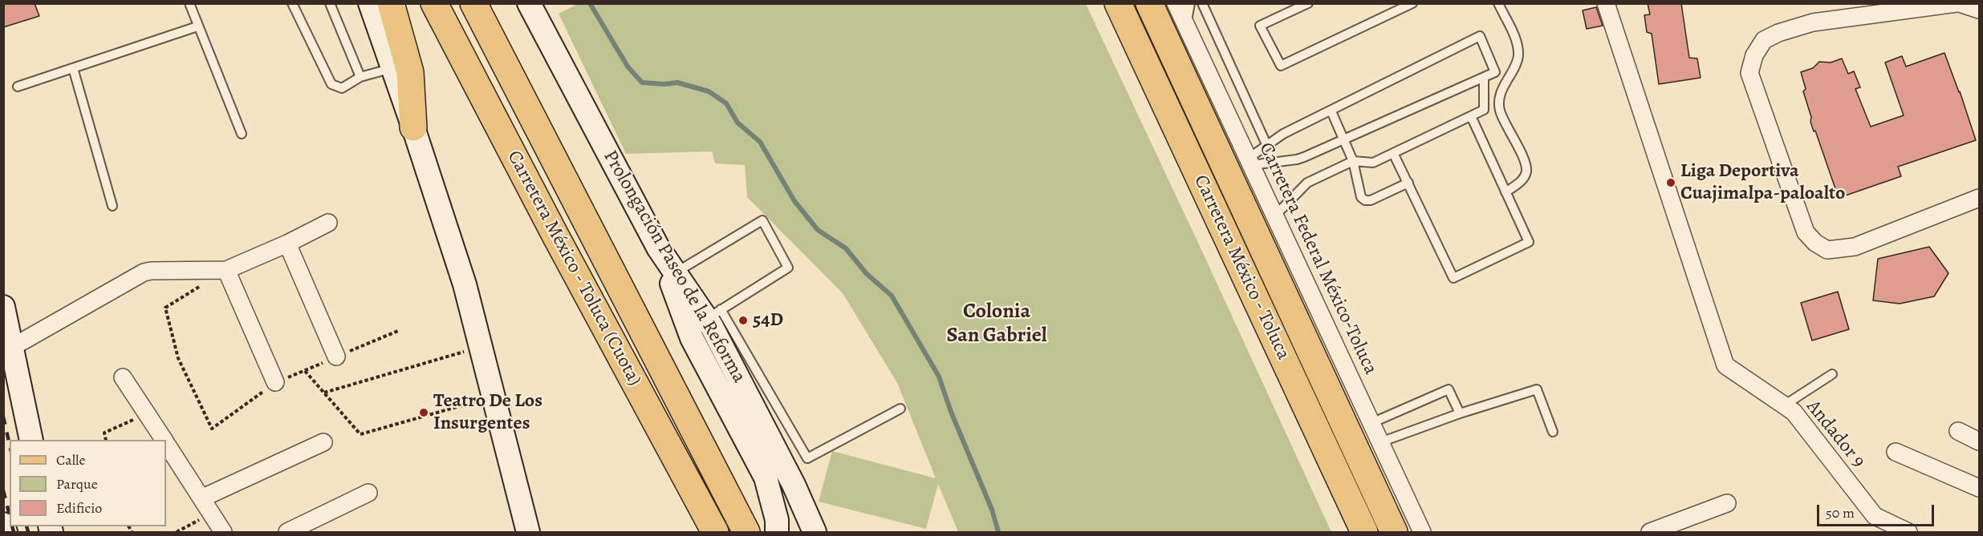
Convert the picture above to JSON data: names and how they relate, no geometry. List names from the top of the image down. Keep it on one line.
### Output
{"streets":{"main road":["Prolongación Paseo de la Reforma","Carretera México - Toluca","Carretera México - Toluca (Cuota)"],"street":["Carretera Federal México-Toluca","Andador 9"]},"districts":["Colonia San Gabriel"],"places":["Liga Deportiva Cuajimalpa-paloalto","54D","Teatro De Los Insurgentes"],"legend":["Calle","Parque","Edificio"],"scale_bar":"50 m"}
